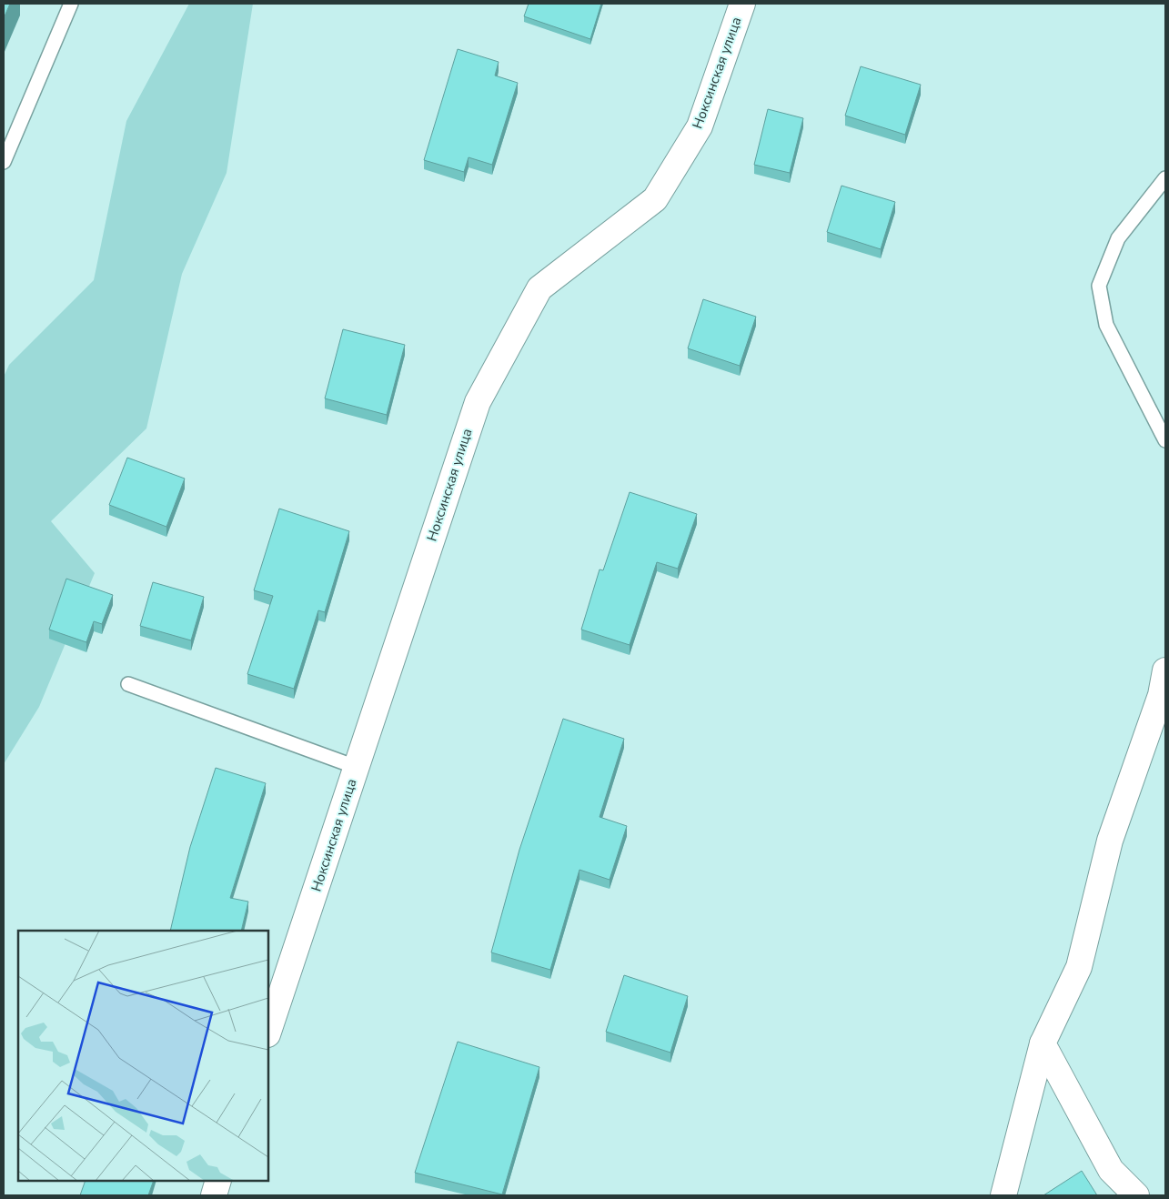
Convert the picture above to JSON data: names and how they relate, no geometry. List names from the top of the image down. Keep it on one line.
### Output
{"streets":{"street":["Ноксинская улица"]}}
